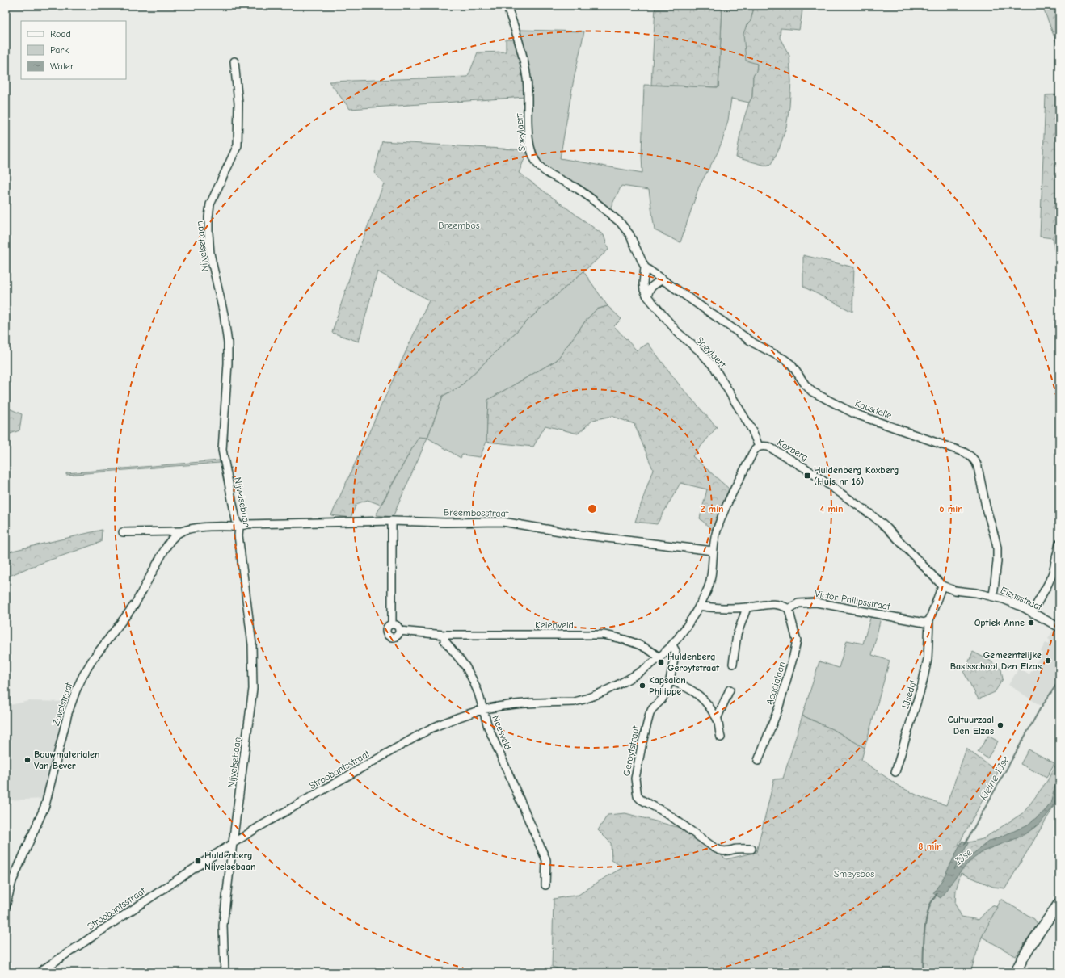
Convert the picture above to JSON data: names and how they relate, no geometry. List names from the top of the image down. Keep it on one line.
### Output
{"streets":{"street":["Speylaert","Nijvelsebaan","Kausdelle","Koxberg","Breembosstraat","Elzasstraat","Victor Philipsstraat","Keienveld","Acacialaan","IJsedal","Zavelstraat","Neesveld","Geroytstraat","Stroobantsstraat"]},"crossings":[["Speylaert","Kausdelle"],["Speylaert","Koxberg"],["Nijvelsebaan","Breembosstraat"],["Nijvelsebaan","Stroobantsstraat"],["Kausdelle","Elzasstraat"],["Koxberg","Elzasstraat"],["Victor Philipsstraat","Acacialaan"],["Victor Philipsstraat","IJsedal"],["Keienveld","Neesveld"],["Keienveld","Stroobantsstraat"],["Neesveld","Stroobantsstraat"],["Geroytstraat","Stroobantsstraat"]],"water":["Kleine IJse","IJse"],"parks":["Breembos","Smeysbos"],"places":{"transit":["Huldenberg Koxberg (Huis nr 16)","Huldenberg Geroytstraat","Huldenberg Nijvelsebaan"],"other":["Optiek Anne","Gemeentelijke Basisschool Den Elzas","Kapsalon Philippe","Cultuurzaal Den Elzas","Bouwmaterialen Van Bever"]},"legend":["Road","Park","Water"],"rings":["2 min","4 min","6 min","8 min"]}
